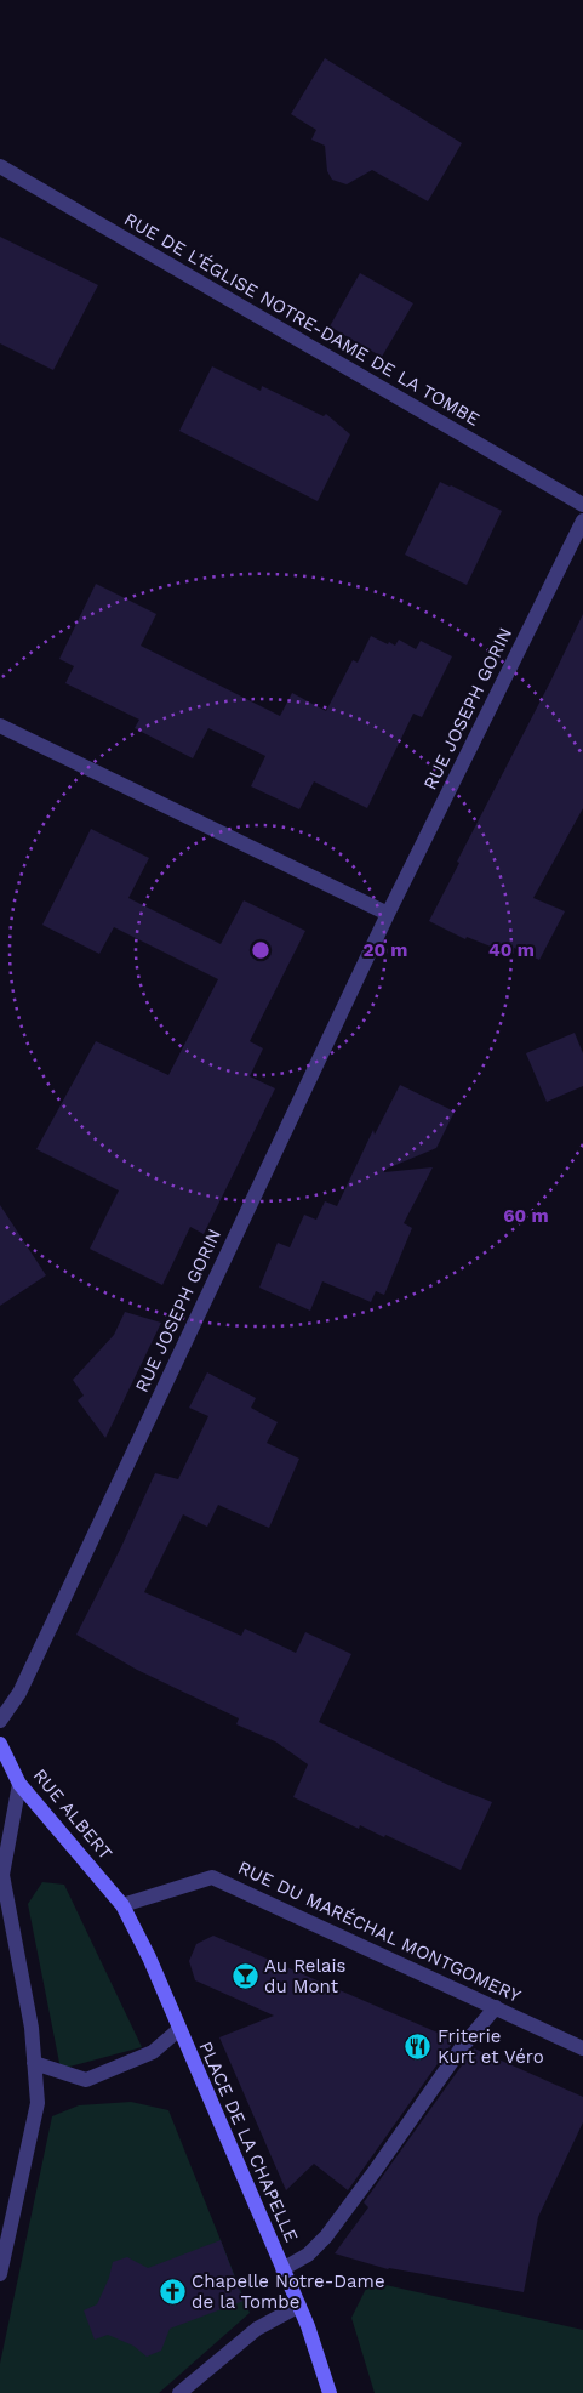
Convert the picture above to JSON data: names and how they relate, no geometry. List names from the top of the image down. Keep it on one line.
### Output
{"streets":{"street":["RUE DE L’ÉGLISE NOTRE-DAME DE LA TOMBE","RUE JOSEPH GORIN","RUE ALBERT","RUE DU MARÉCHAL MONTGOMERY","PLACE DE LA CHAPELLE"]},"crossings":[["RUE ALBERT","RUE DU MARÉCHAL MONTGOMERY"],["RUE ALBERT","PLACE DE LA CHAPELLE"],["RUE DU MARÉCHAL MONTGOMERY","PLACE DE LA CHAPELLE"]],"places":{"bar":["Au Relais du Mont"],"restaurant":["Friterie Kurt et Véro"],"church":["Chapelle Notre-Dame de la Tombe"]},"rings":["20 m","40 m","60 m"]}
